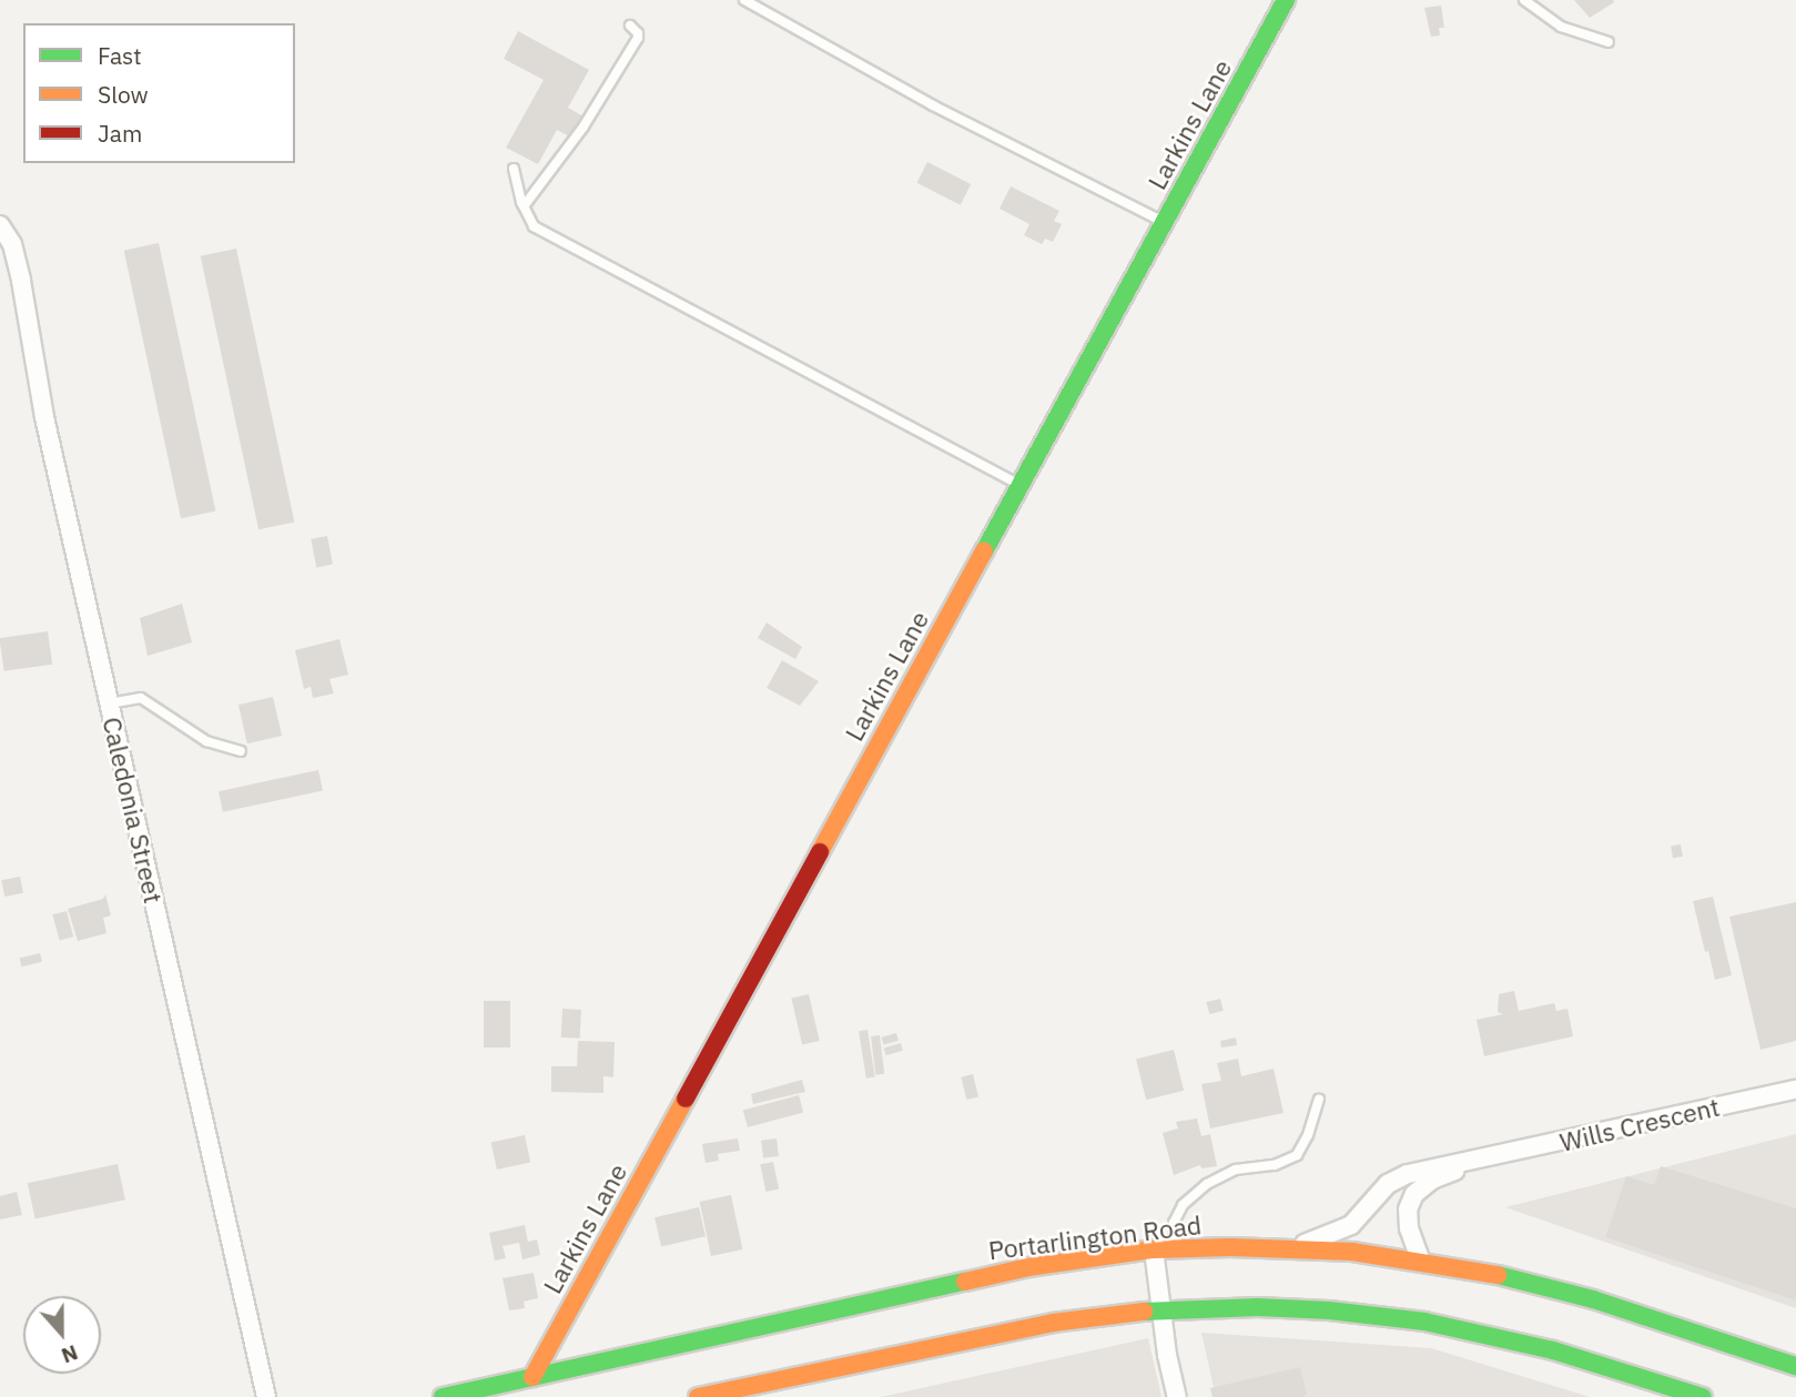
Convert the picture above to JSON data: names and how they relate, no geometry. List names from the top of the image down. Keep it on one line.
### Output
{"streets":{"main road":["Larkins Lane","Portarlington Road"],"street":["Caledonia Street","Wills Crescent"]},"crossings":[["Larkins Lane","Portarlington Road"],["Wills Crescent","Portarlington Road"]],"legend":["Fast","Slow","Jam"],"north":"bottom"}
